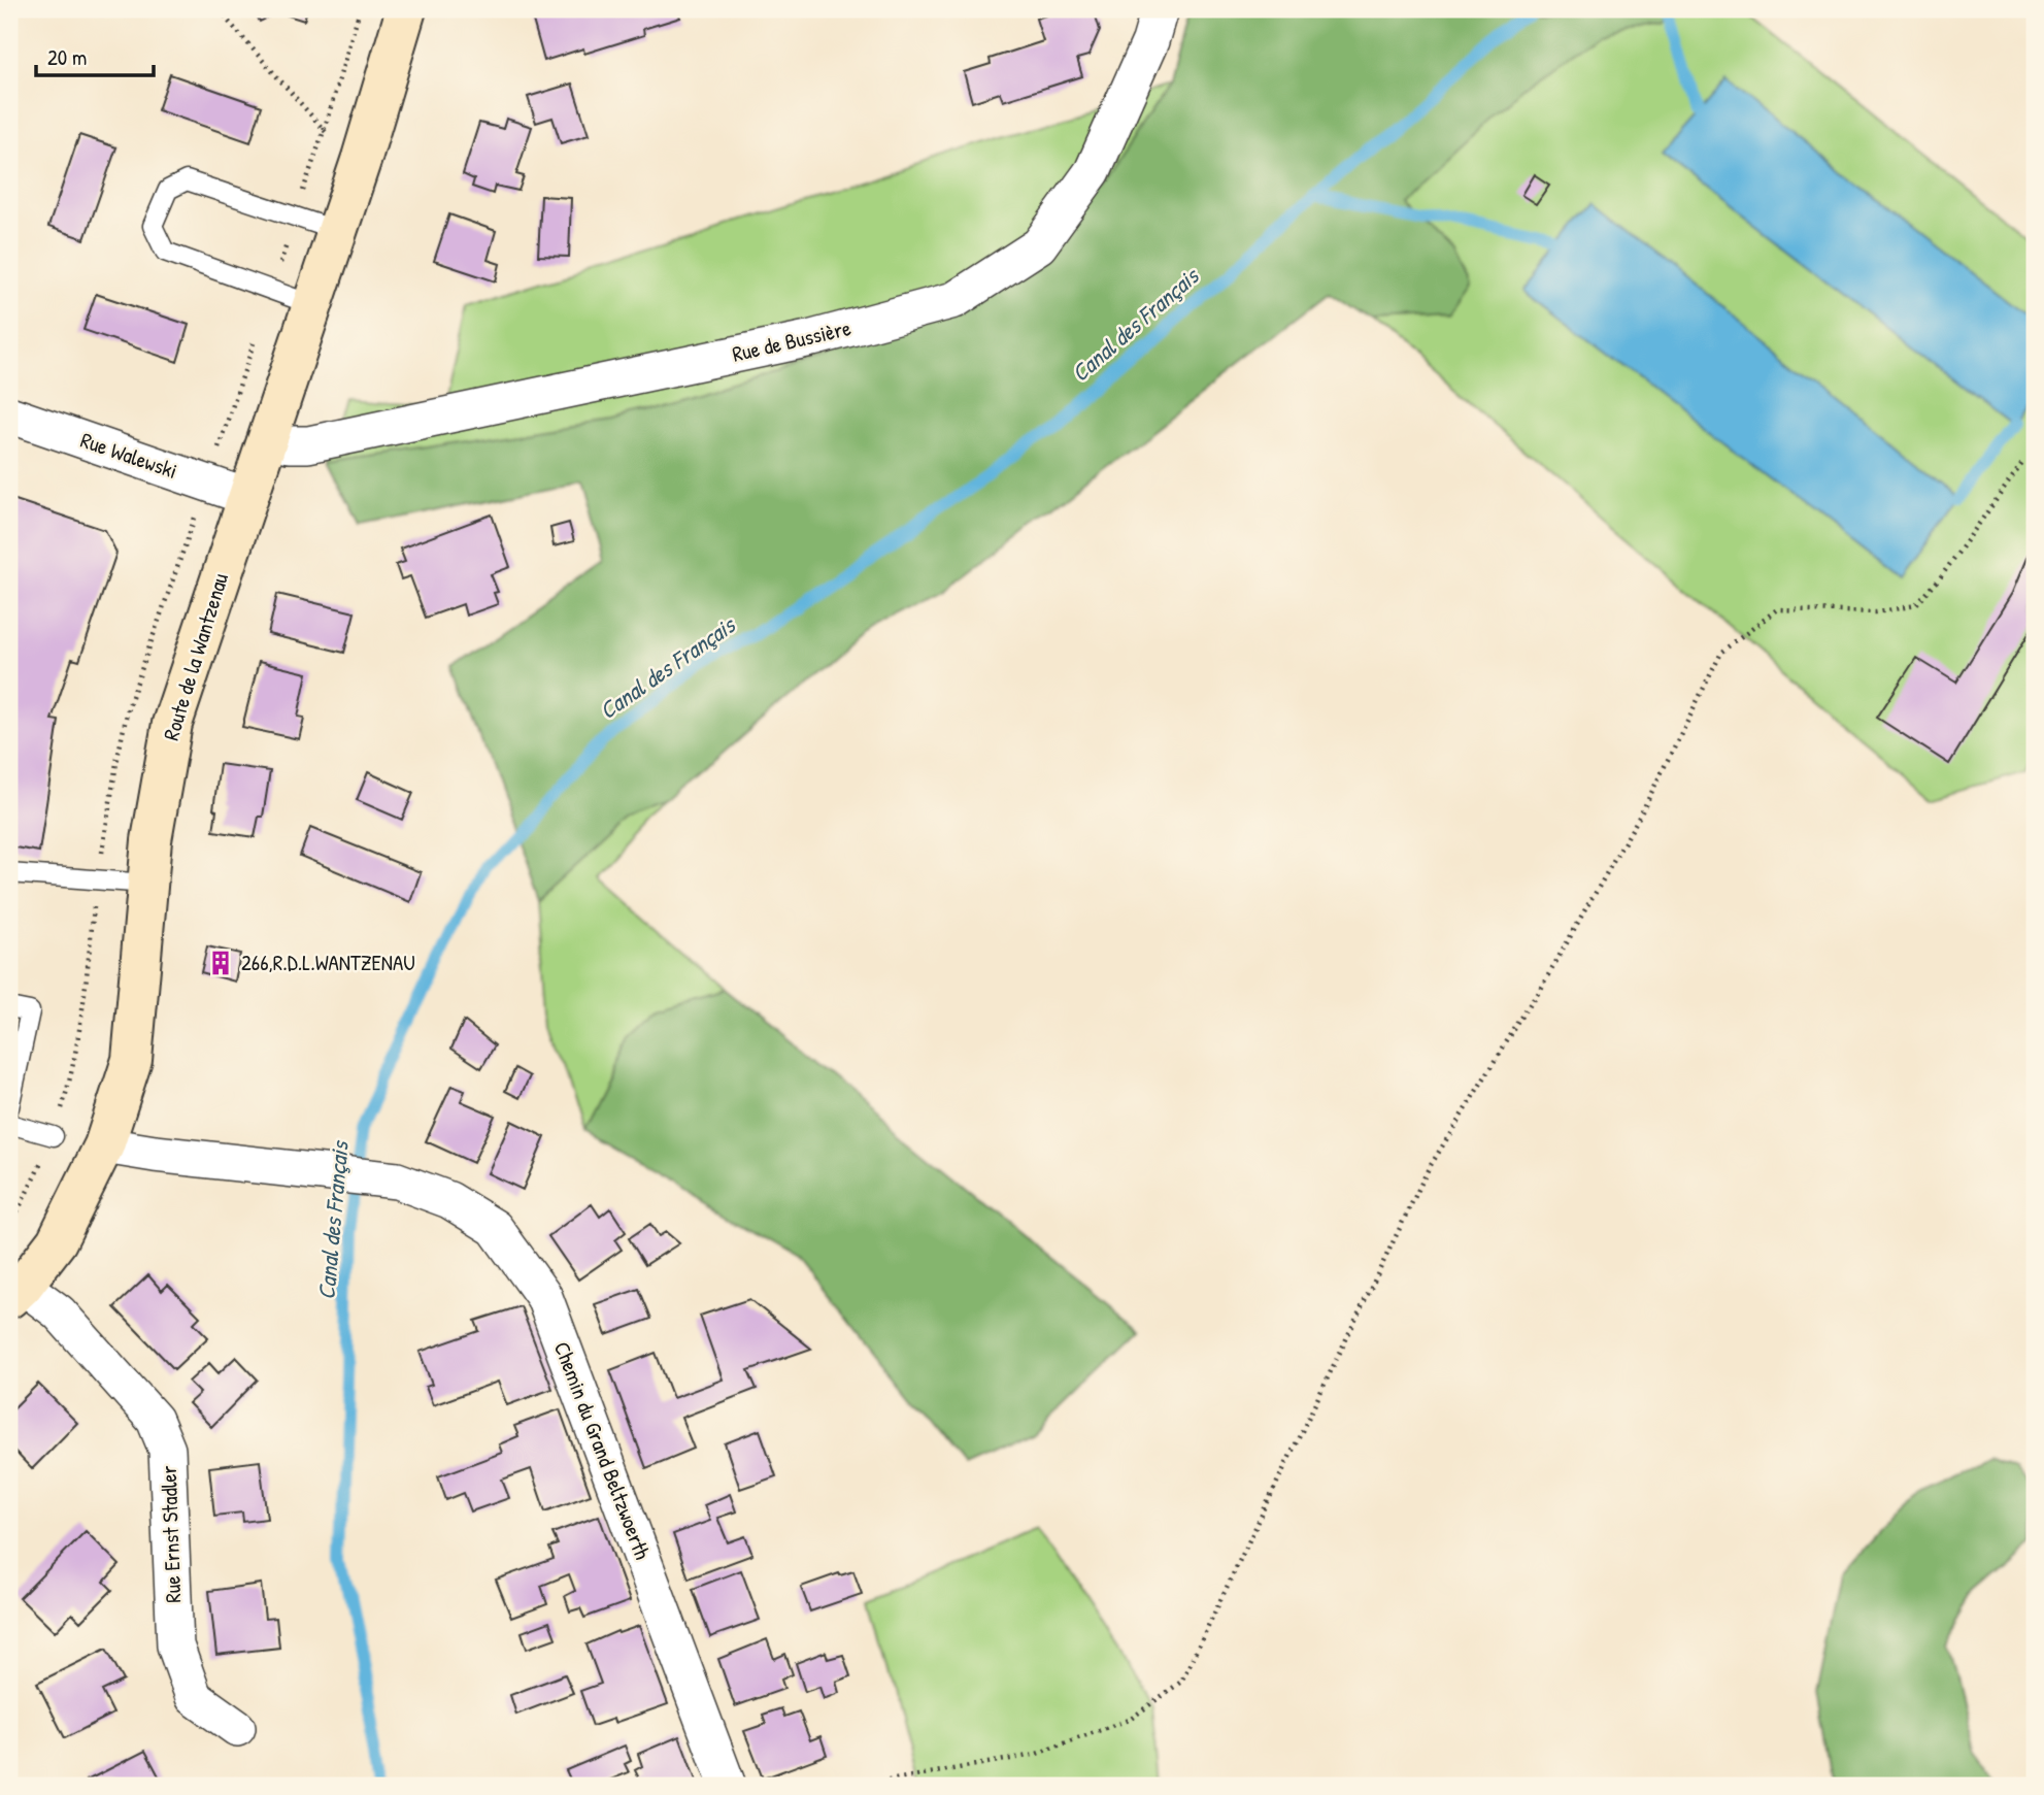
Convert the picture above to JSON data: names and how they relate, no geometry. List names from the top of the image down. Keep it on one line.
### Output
{"streets":{"main road":["Route de la Wantzenau"],"street":["Rue de Bussière","Rue Walewski","Chemin du Grand Beltzwoerth","Rue Ernst Stadler"]},"crossings":[["Rue de Bussière","Route de la Wantzenau"],["Rue Walewski","Route de la Wantzenau"],["Route de la Wantzenau","Chemin du Grand Beltzwoerth"],["Route de la Wantzenau","Rue Ernst Stadler"]],"water":["Canal des Français"],"places":{"building":["266,R.D.L.WANTZENAU"]},"scale_bar":"20 m"}
